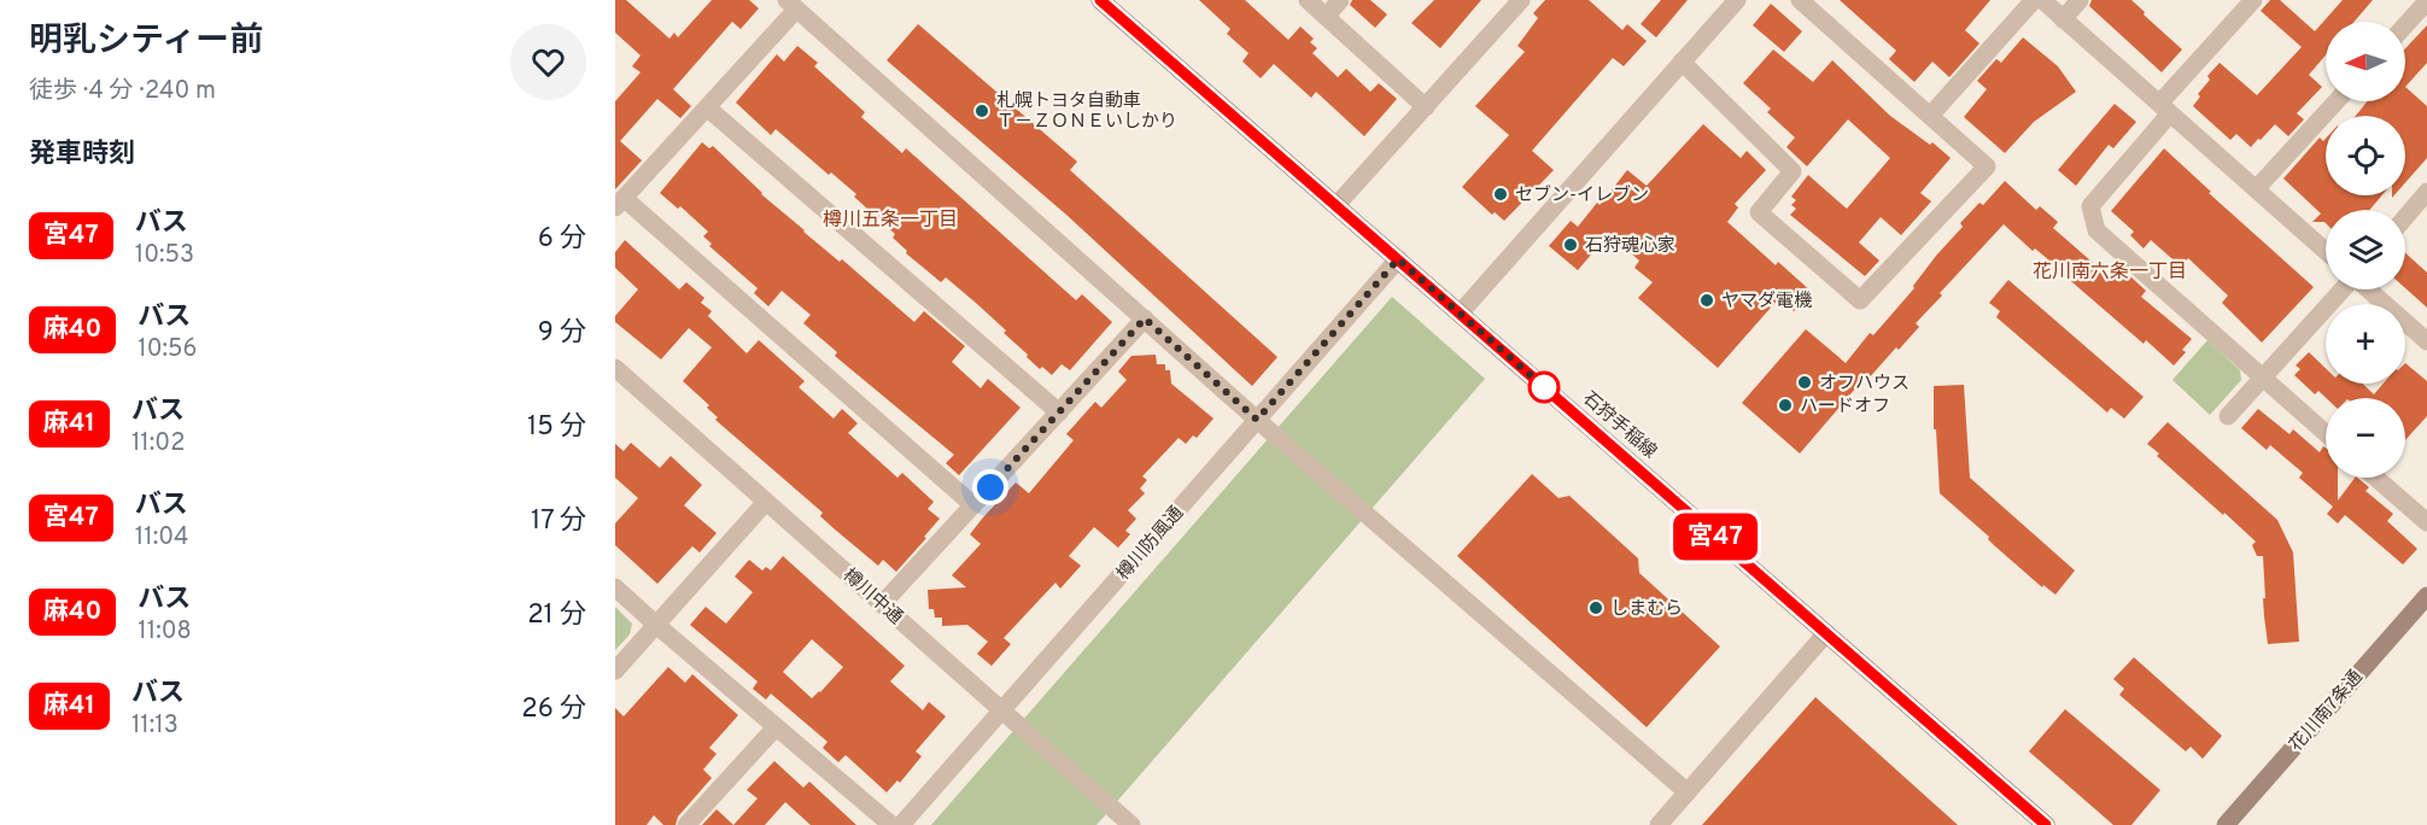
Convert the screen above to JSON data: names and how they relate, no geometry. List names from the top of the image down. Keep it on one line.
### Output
{"streets":{"main road":["石狩手稲線"],"street":["樽川防風通","樽川中通","花川南7条通"]},"crossings":[["石狩手稲線","樽川防風通"],["樽川防風通","樽川中通"]],"districts":["樽川五条一丁目","花川南六条一丁目"],"places":["札幌トヨタ自動車 Ｔ－ＺＯＮＥいしかり","セブン-イレブン","石狩魂心家","ヤマダ電機","オフハウス","ハードオフ","しまむら"],"lines":["bus line 宮47"],"north":"left","page":{"heading":[["明乳シティー前","徒歩 · 4 分 · 240 m"],"発車時刻"],"on_map":"宮47","map_buttons":["+","−"],"list":[{"mark":"宮47","name":"バス","note":"10:53","value":"6 分"},{"mark":"麻40","name":"バス","note":"10:56","value":"9 分"},{"mark":"麻41","name":"バス","note":"11:02","value":"15 分"},{"mark":"宮47","name":"バス","note":"11:04","value":"17 分"},{"mark":"麻40","name":"バス","note":"11:08","value":"21 分"},{"mark":"麻41","name":"バス","note":"11:13","value":"26 分"}]}}
